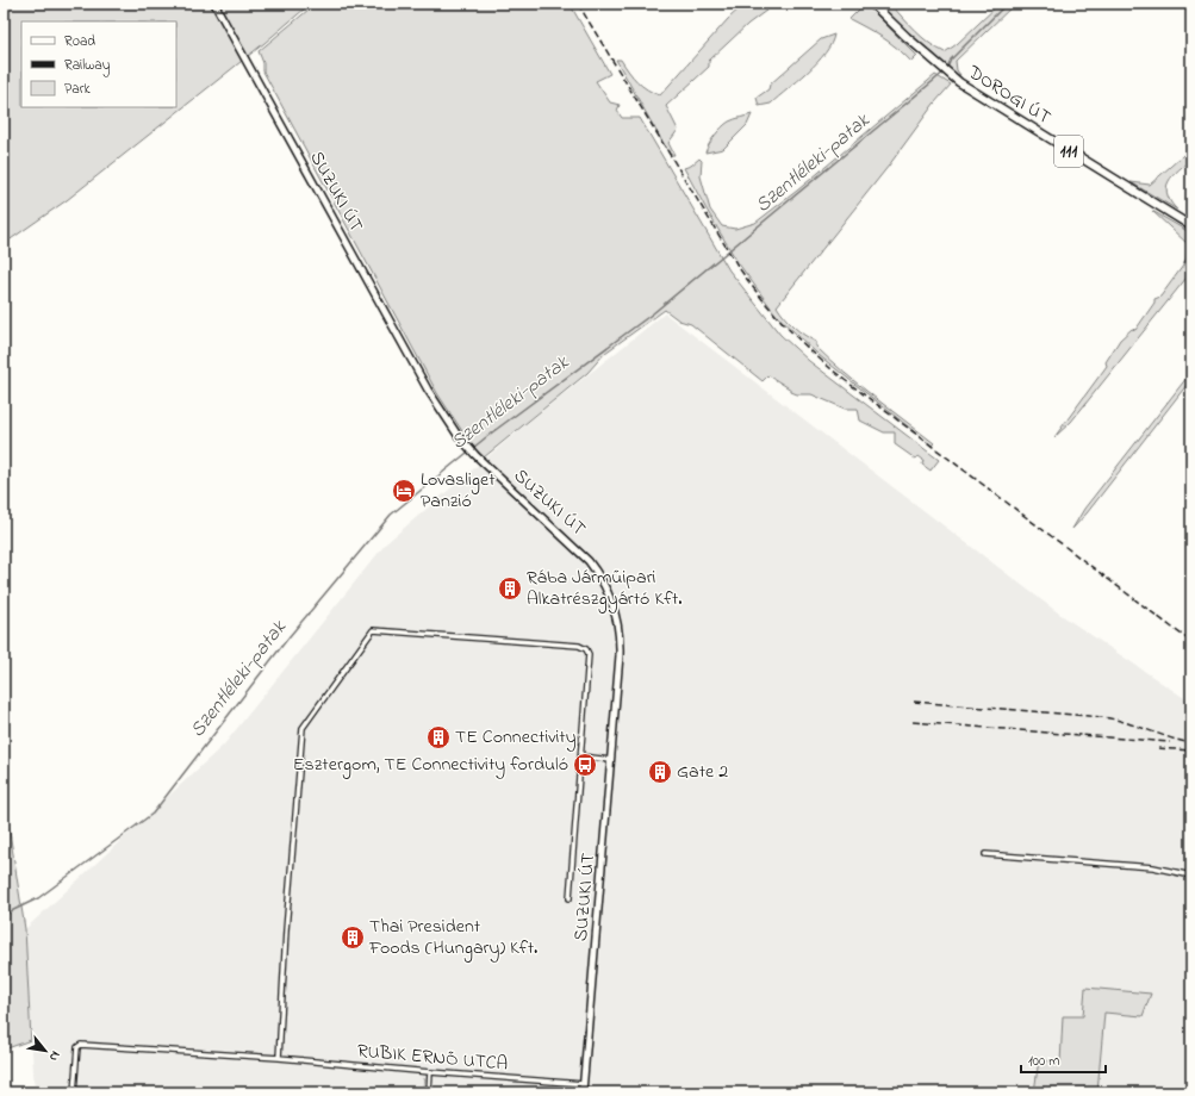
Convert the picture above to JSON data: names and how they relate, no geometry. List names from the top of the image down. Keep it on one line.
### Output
{"streets":{"main road":["DOROGI ÚT","111","SUZUKI ÚT"],"street":["RUBIK ERNŐ UTCA"]},"crossings":[["SUZUKI ÚT","RUBIK ERNŐ UTCA"]],"water":["Szentléleki-patak"],"places":{"hotel":["Lovasliget Panzió"],"building":["Rába Járműipari Alkatrészgyártó Kft.","TE Connectivity","Gate 2","Thai President Foods (Hungary) Kft."],"bus stop":["Esztergom, TE Connectivity forduló"]},"legend":["Road","Railway","Park"],"scale_bar":"100 m","north":"bottom right"}
